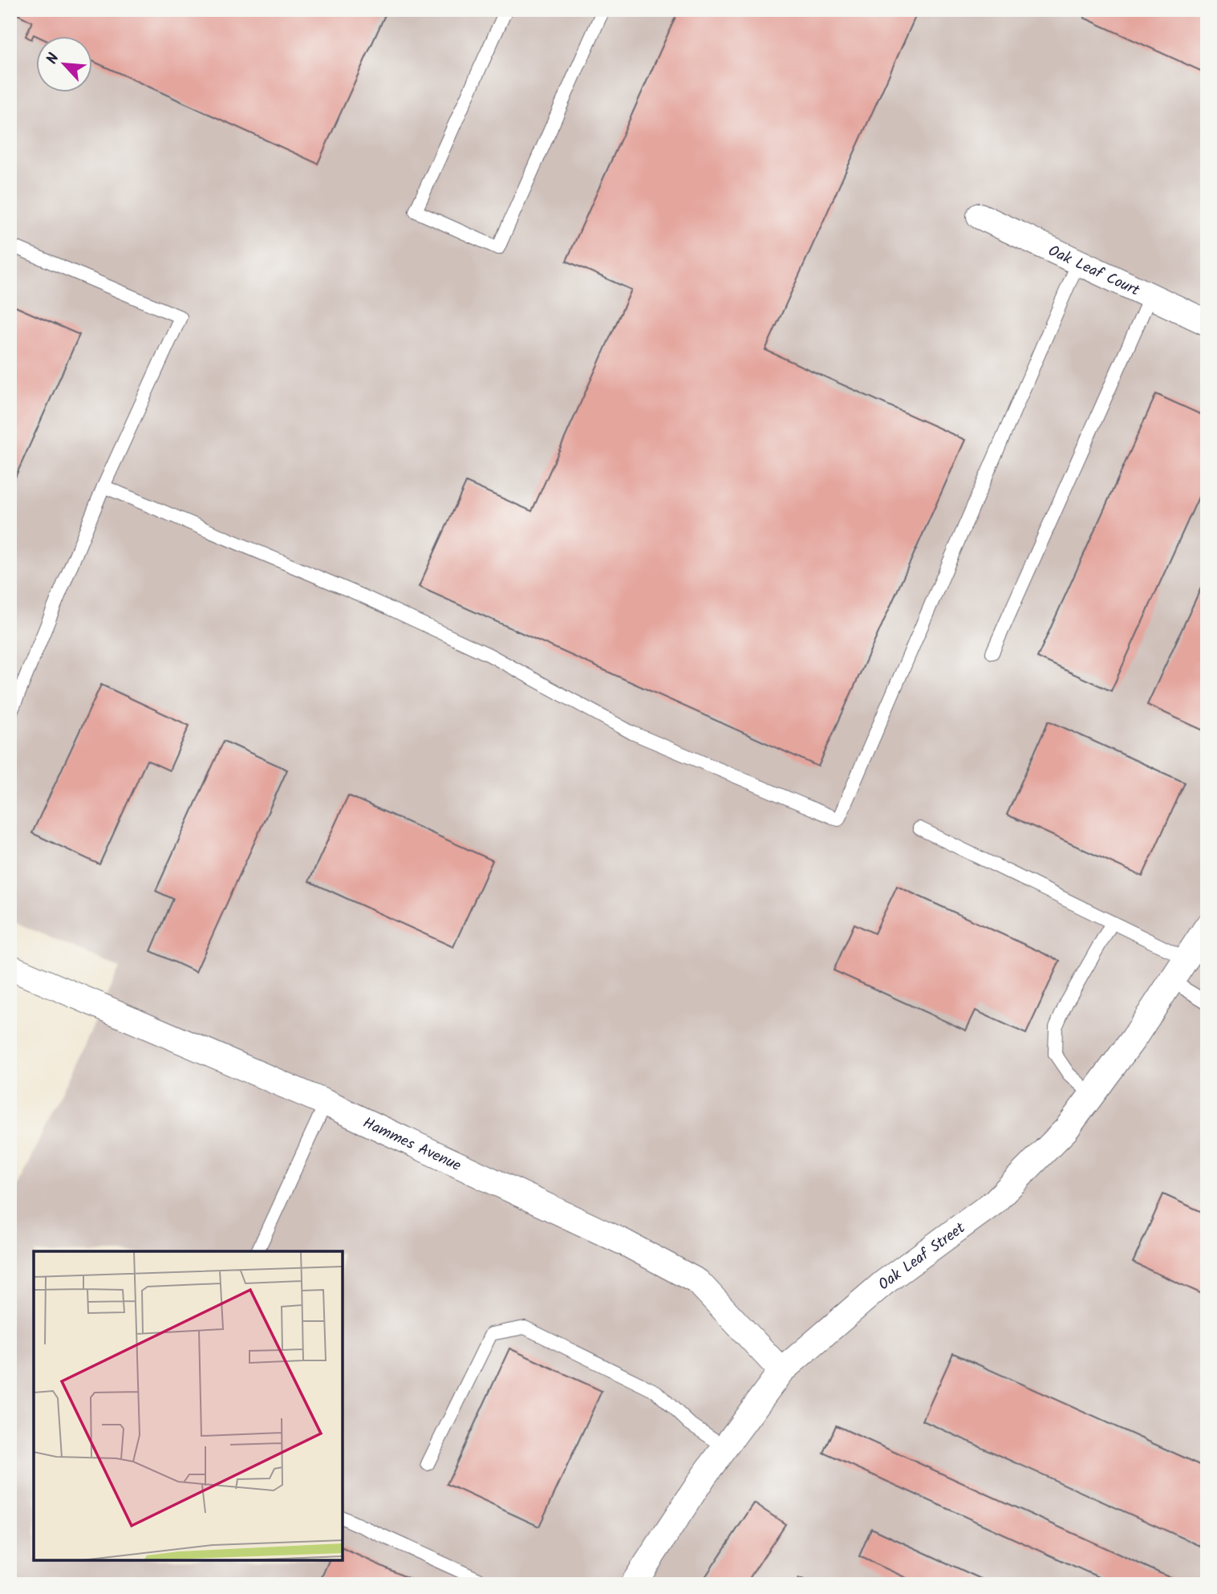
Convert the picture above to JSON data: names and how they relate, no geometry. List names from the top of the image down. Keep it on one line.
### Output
{"streets":{"street":["Oak Leaf Court","Hammes Avenue","Oak Leaf Street"]},"crossings":[["Hammes Avenue","Oak Leaf Street"]],"north":"top left"}
